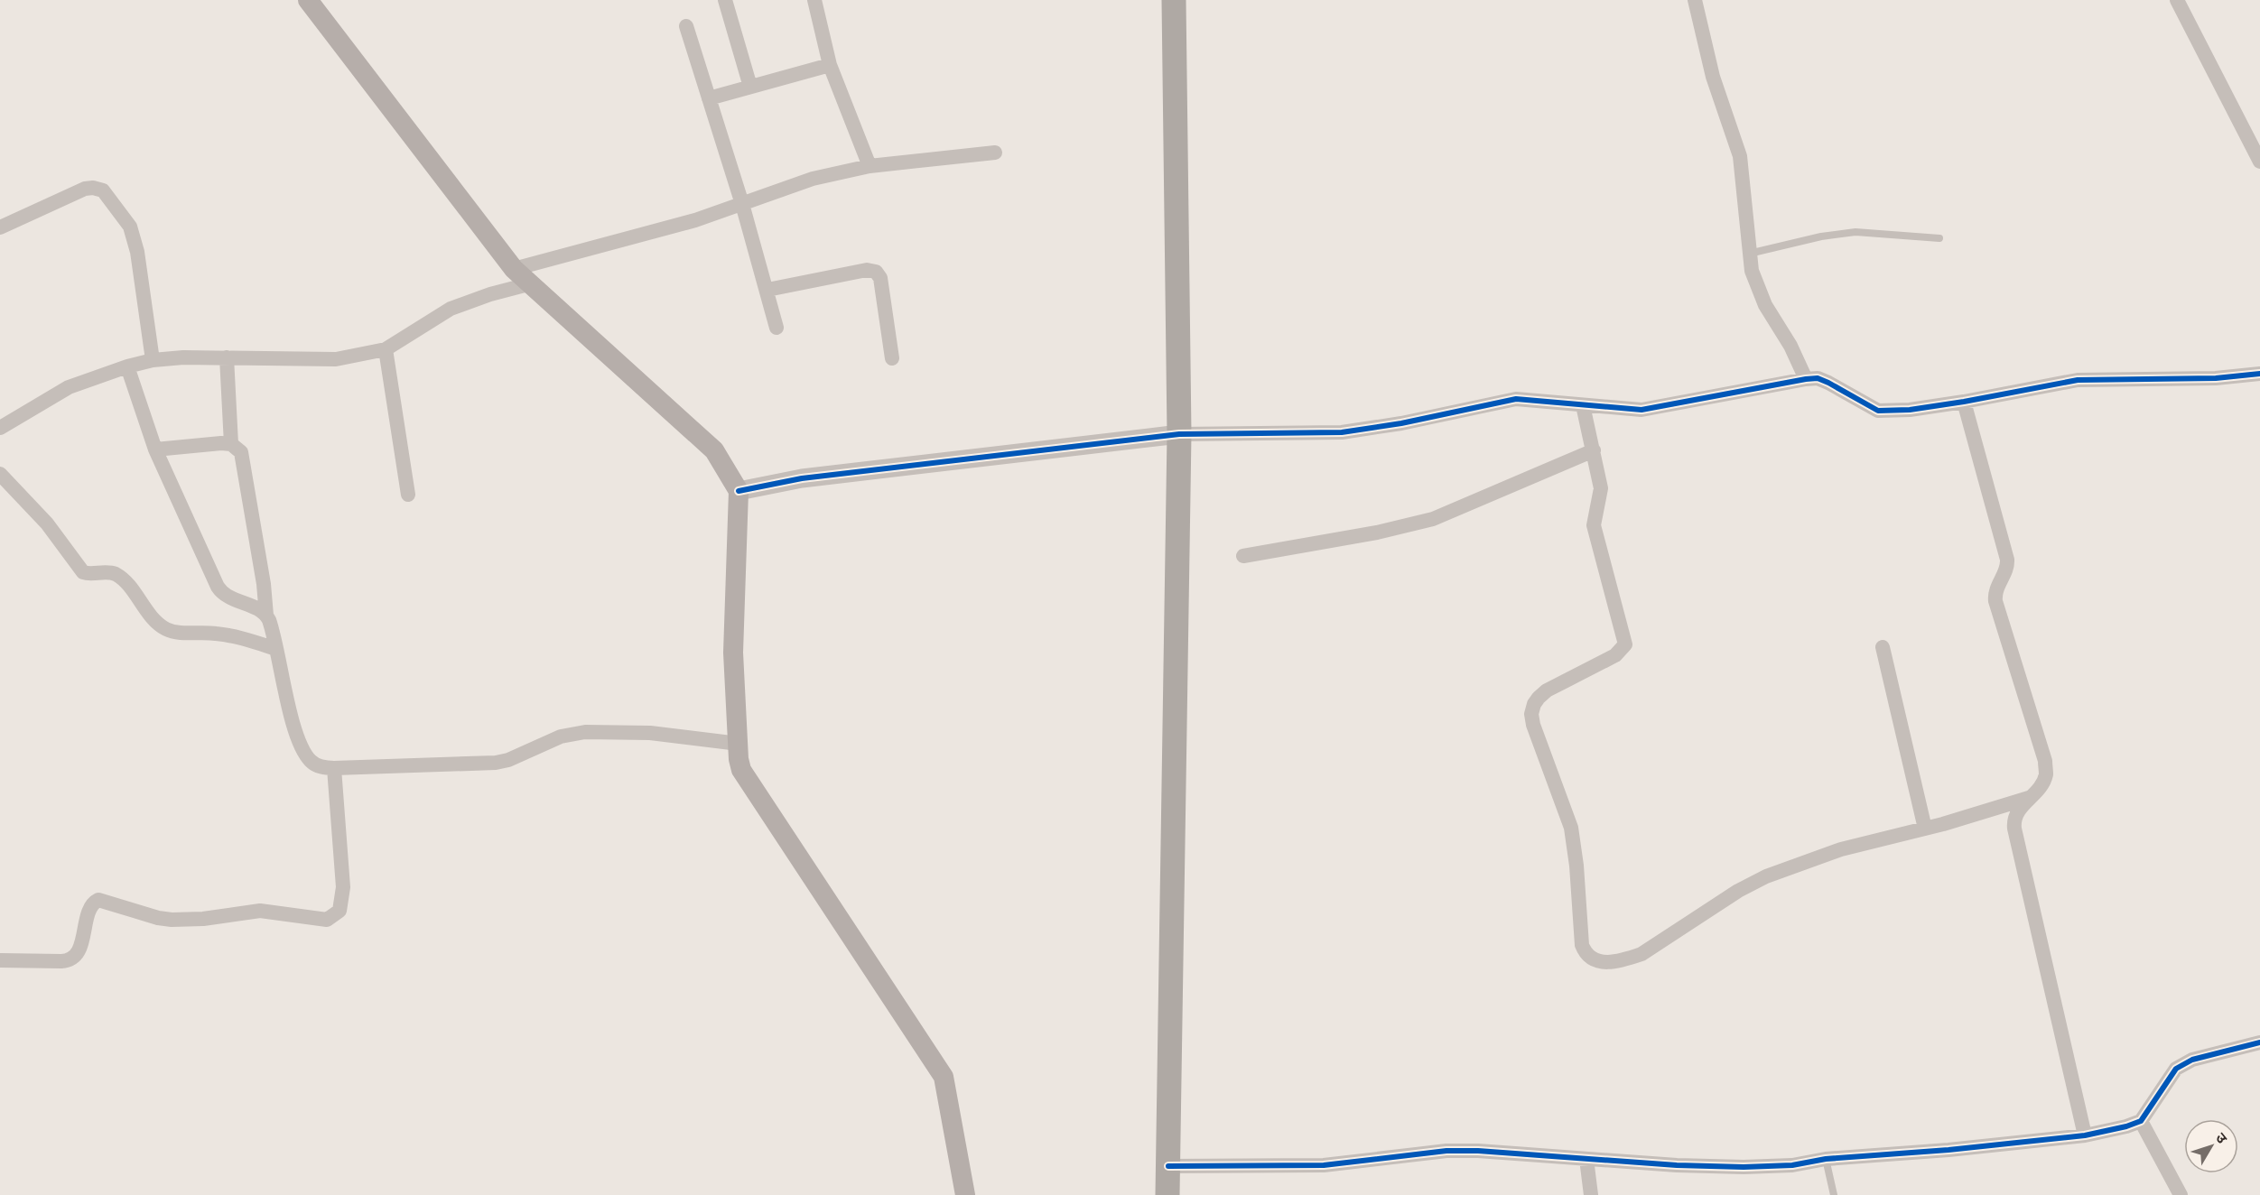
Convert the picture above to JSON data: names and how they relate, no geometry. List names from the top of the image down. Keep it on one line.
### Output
{"north":"top right"}
